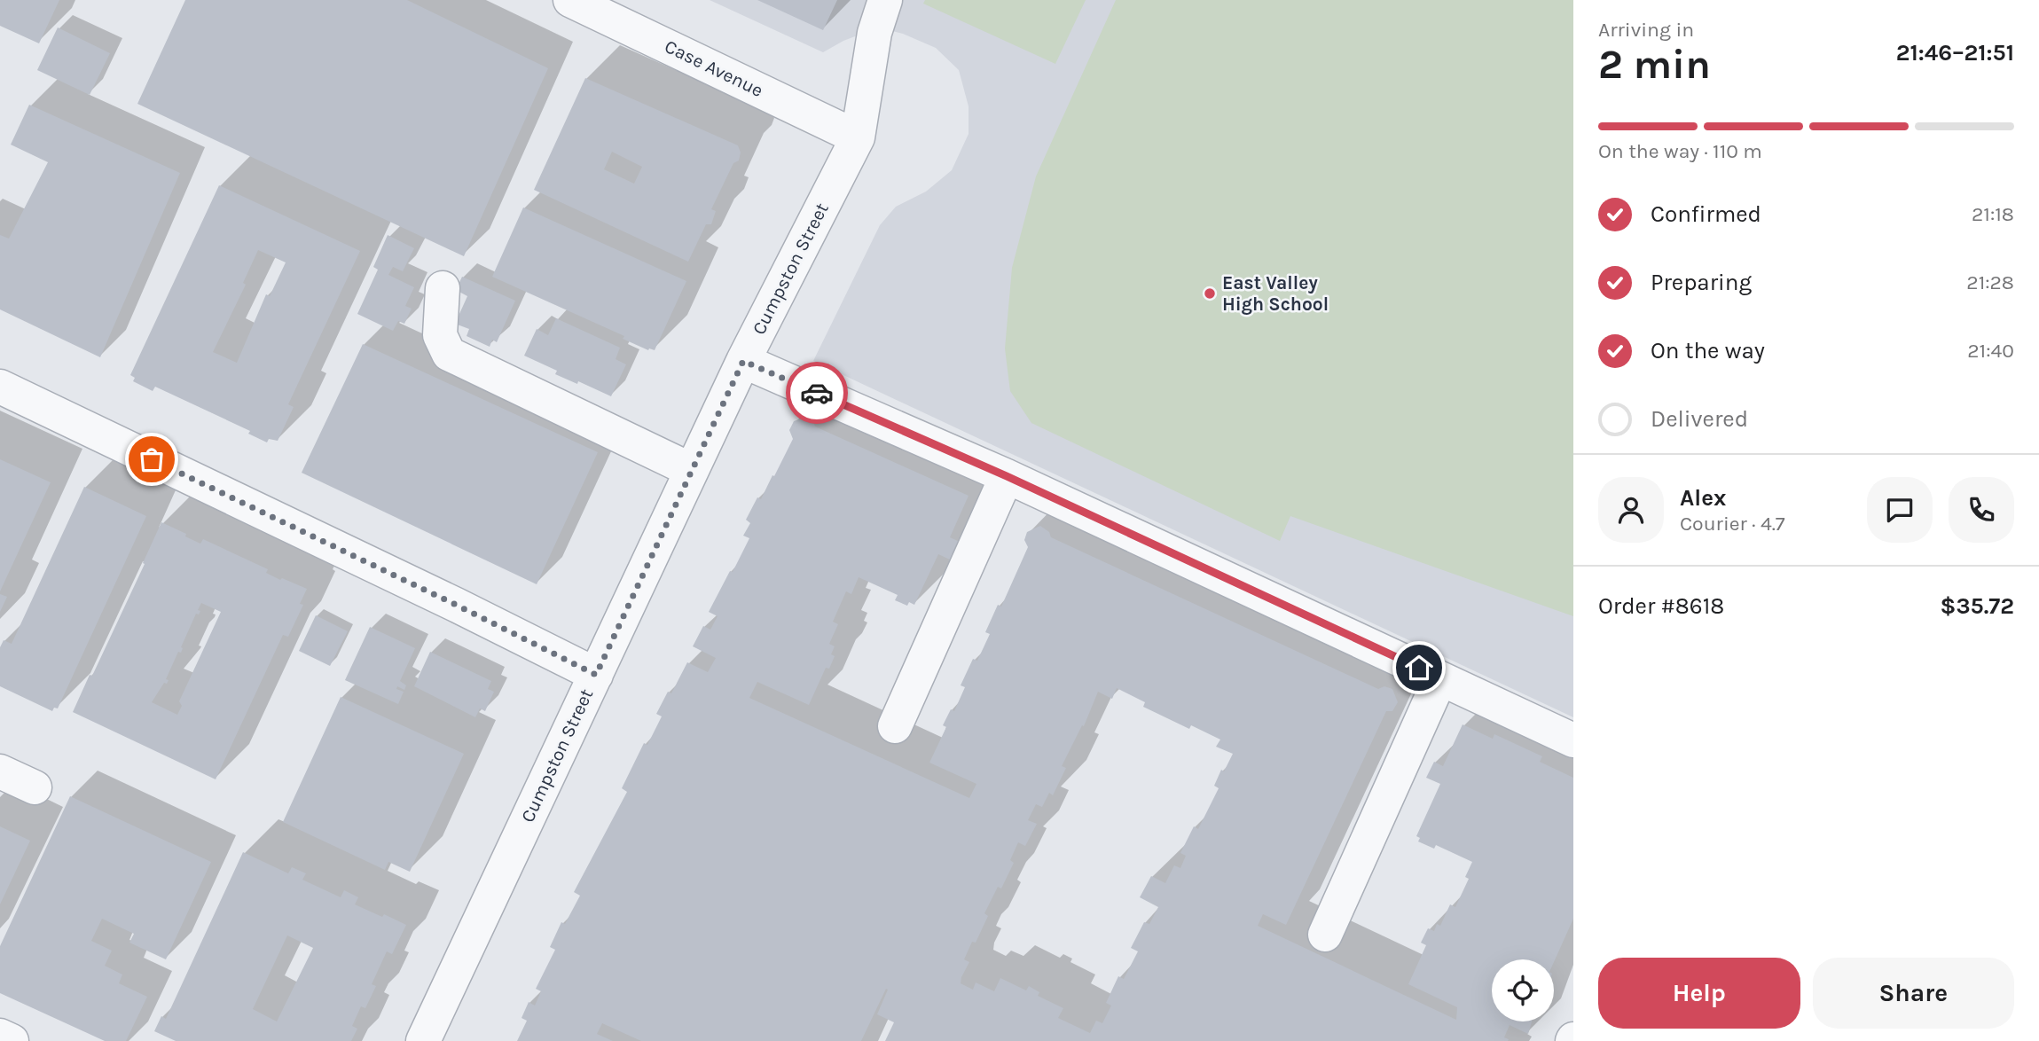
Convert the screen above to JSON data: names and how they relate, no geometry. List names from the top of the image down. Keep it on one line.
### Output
{"streets":{"street":["Case Avenue","Cumpston Street"]},"crossings":[["Case Avenue","Cumpston Street"]],"places":["East Valley High School"],"page":{"heading":["2 min","Arriving in","21:46–21:51"],"panel":["Alex","Courier · 4.7","Order #8618","$35.72"],"bar":"On the way · 110 m","list":[["Confirmed","21:18"],["Preparing","21:28"],["On the way","21:40"],"Delivered"],"buttons":["Help","Share"]}}
